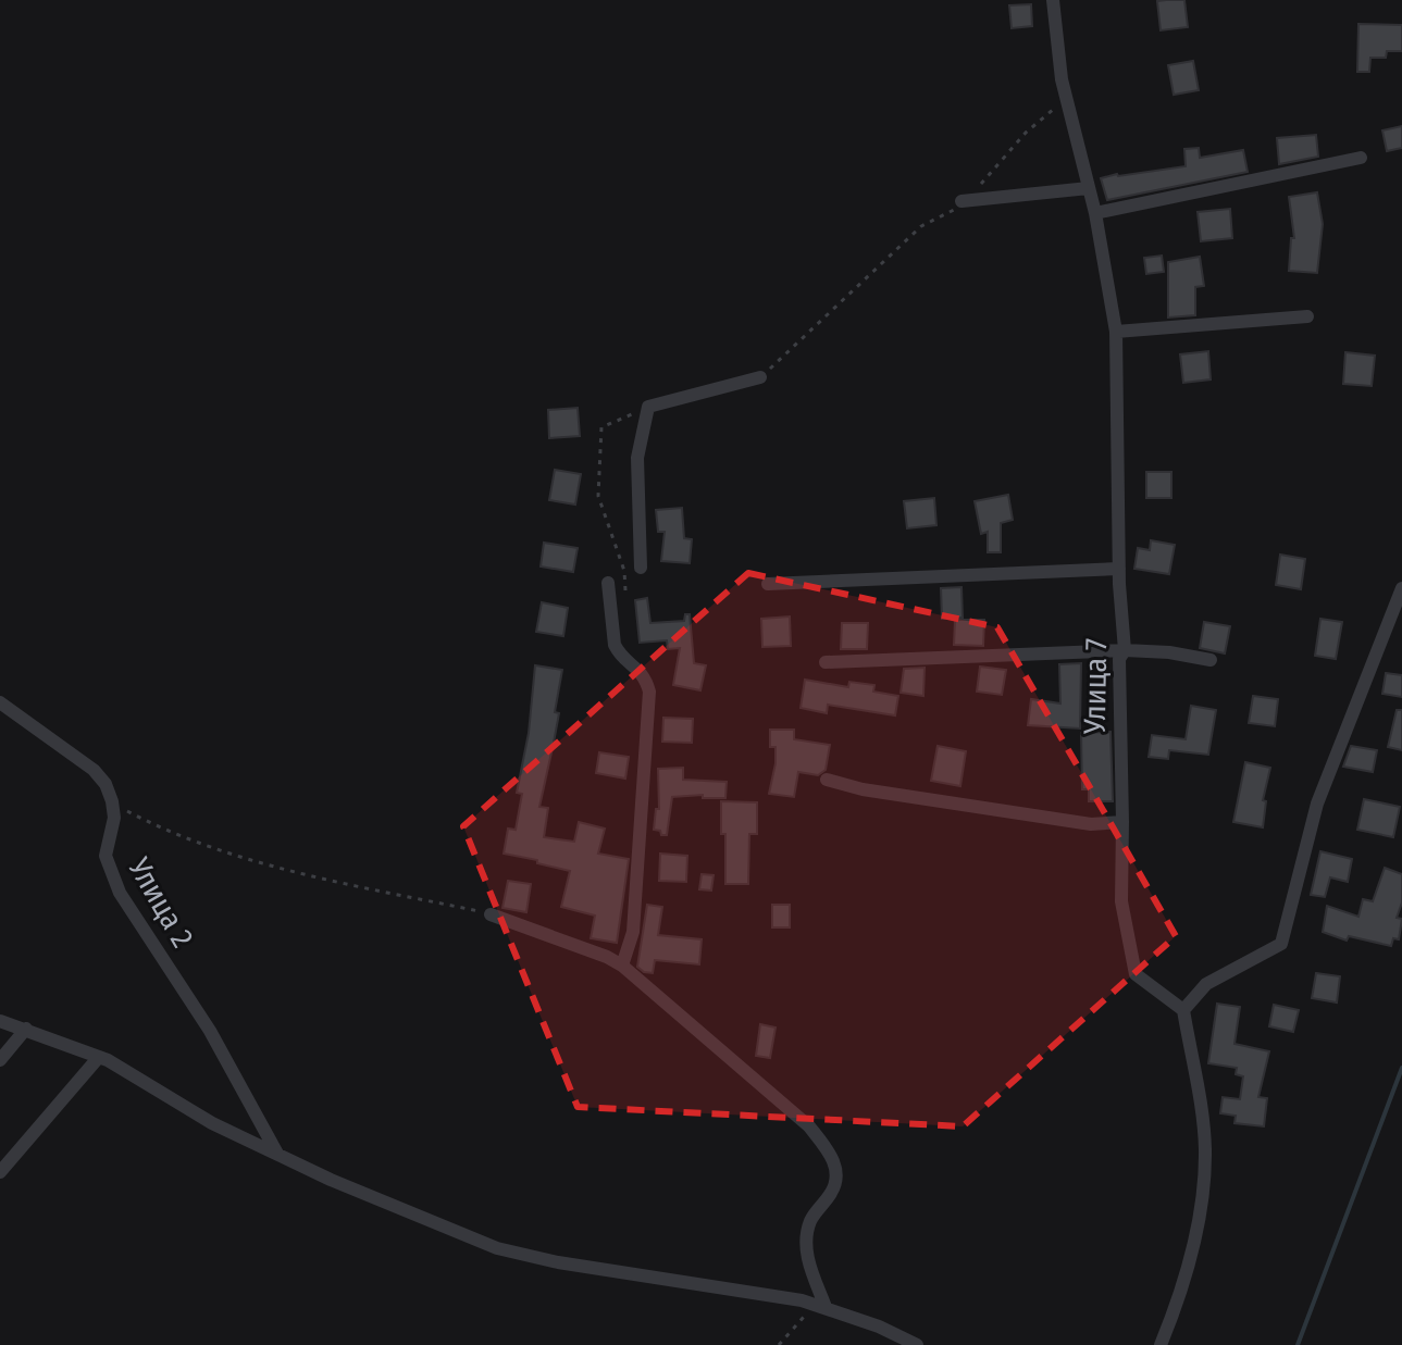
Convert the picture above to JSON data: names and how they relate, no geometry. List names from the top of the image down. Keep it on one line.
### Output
{"streets":{"street":["Улица 7","Улица 2"]}}
